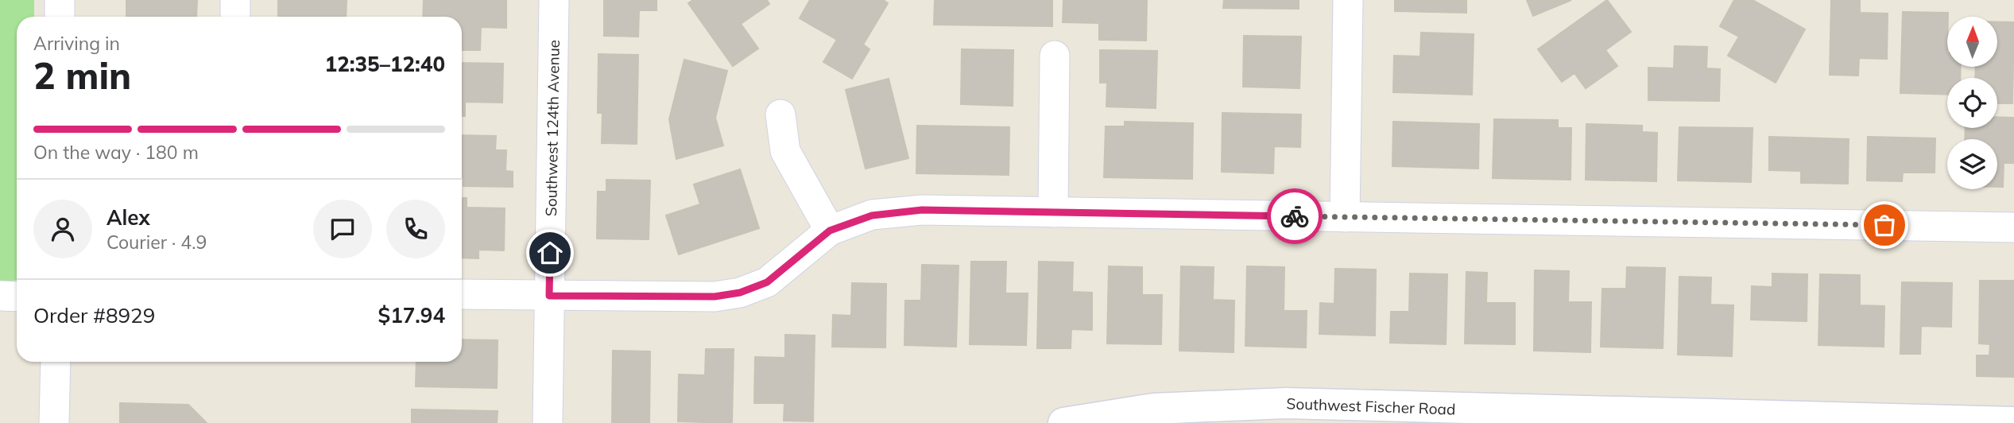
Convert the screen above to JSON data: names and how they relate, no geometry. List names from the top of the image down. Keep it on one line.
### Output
{"streets":{"street":["Southwest 124th Avenue","Southwest Fischer Road"]},"north":"top","page":{"heading":["2 min","Arriving in","12:35–12:40"],"panel":["Alex","Courier · 4.9","Order #8929","$17.94"],"bar":"On the way · 180 m"}}
